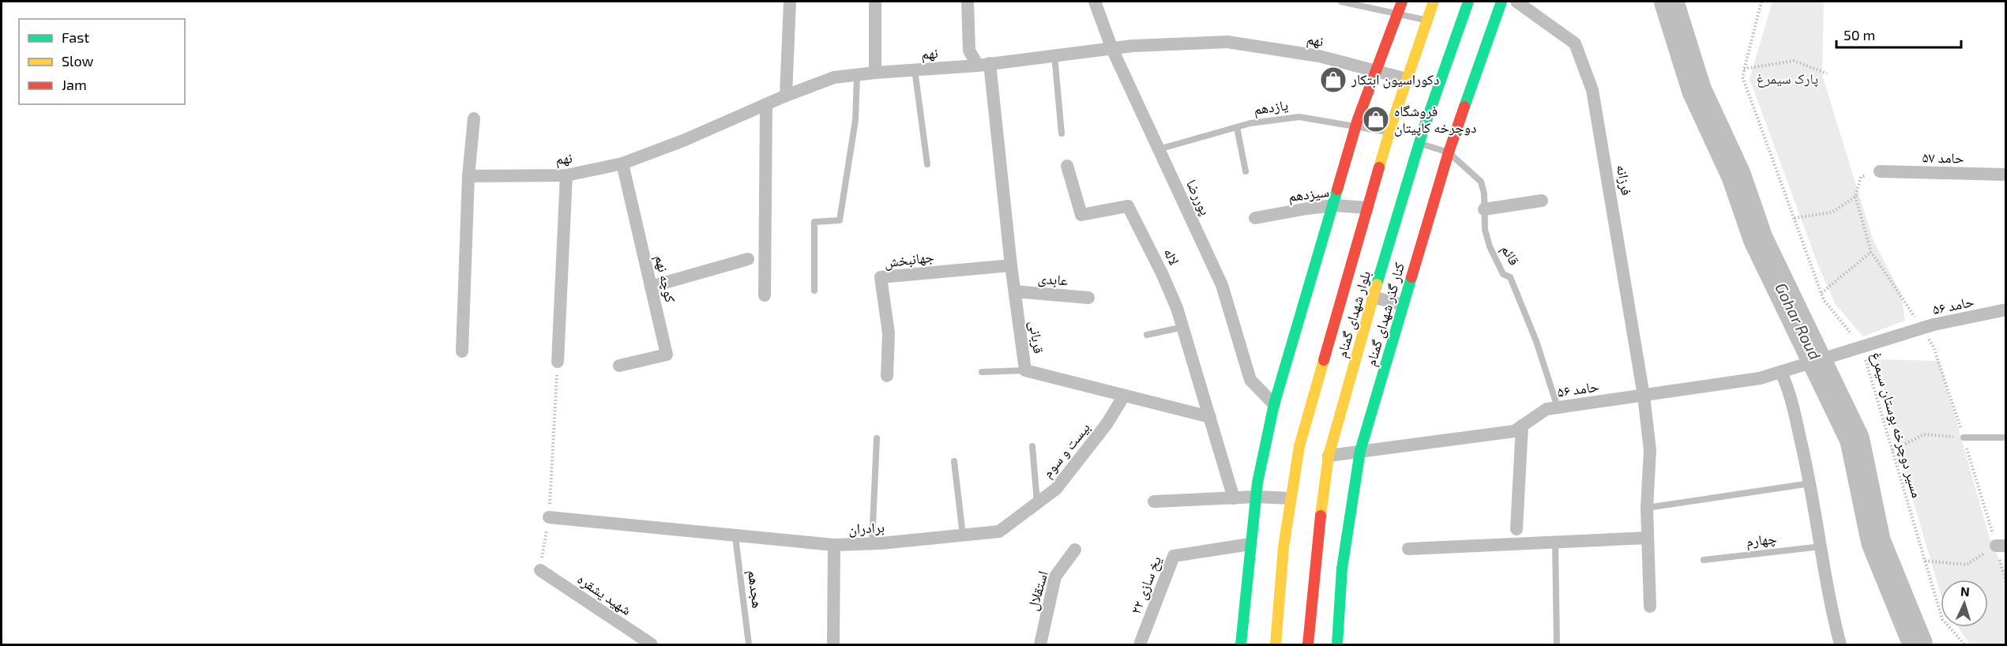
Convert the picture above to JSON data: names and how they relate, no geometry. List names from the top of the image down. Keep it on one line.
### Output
{"streets":{"main road":["بلوار شهدای گمنام","کنار گذر شهدای گمنام"],"street":["نهم","حامد ۵۷","فرزانه","سیزدهم","پوررضا","لاله","جهانبخش","کوچه نهم","عابدی","حامد ۵۶","قربانی","بیست و سوم","برادران","یخ سازی ۲۲","استقلال","شهید یشقره"],"lane":["یازدهم","قائم","چهارم","هجدهم"],"path":["مسیر دوچرخه بوستان سیمرغ"]},"crossings":[["نهم","پوررضا"],["نهم","کوچه نهم"],["نهم","بلوار شهدای گمنام"],["نهم","قربانی"],["یازدهم","پوررضا"],["یازدهم","بلوار شهدای گمنام"],["فرزانه","حامد ۵۶"],["سیزدهم","بلوار شهدای گمنام"],["قائم","حامد ۵۶"],["قائم","بلوار شهدای گمنام"],["قائم","کنار گذر شهدای گمنام"],["لاله","قربانی"],["جهانبخش","قربانی"],["عابدی","قربانی"],["حامد ۵۶","بلوار شهدای گمنام"],["حامد ۵۶","کنار گذر شهدای گمنام"],["حامد ۵۶","مسیر دوچرخه بوستان سیمرغ"],["قربانی","بیست و سوم"],["بیست و سوم","برادران"]],"water":["Gohar Roud"],"parks":["پارک سیمرغ"],"places":{"shop":["دکوراسیون ابتکار","فروشگاه دوچرخه کاپیتان"]},"legend":["Fast","Slow","Jam"],"scale_bar":"50 m","north":"top"}
